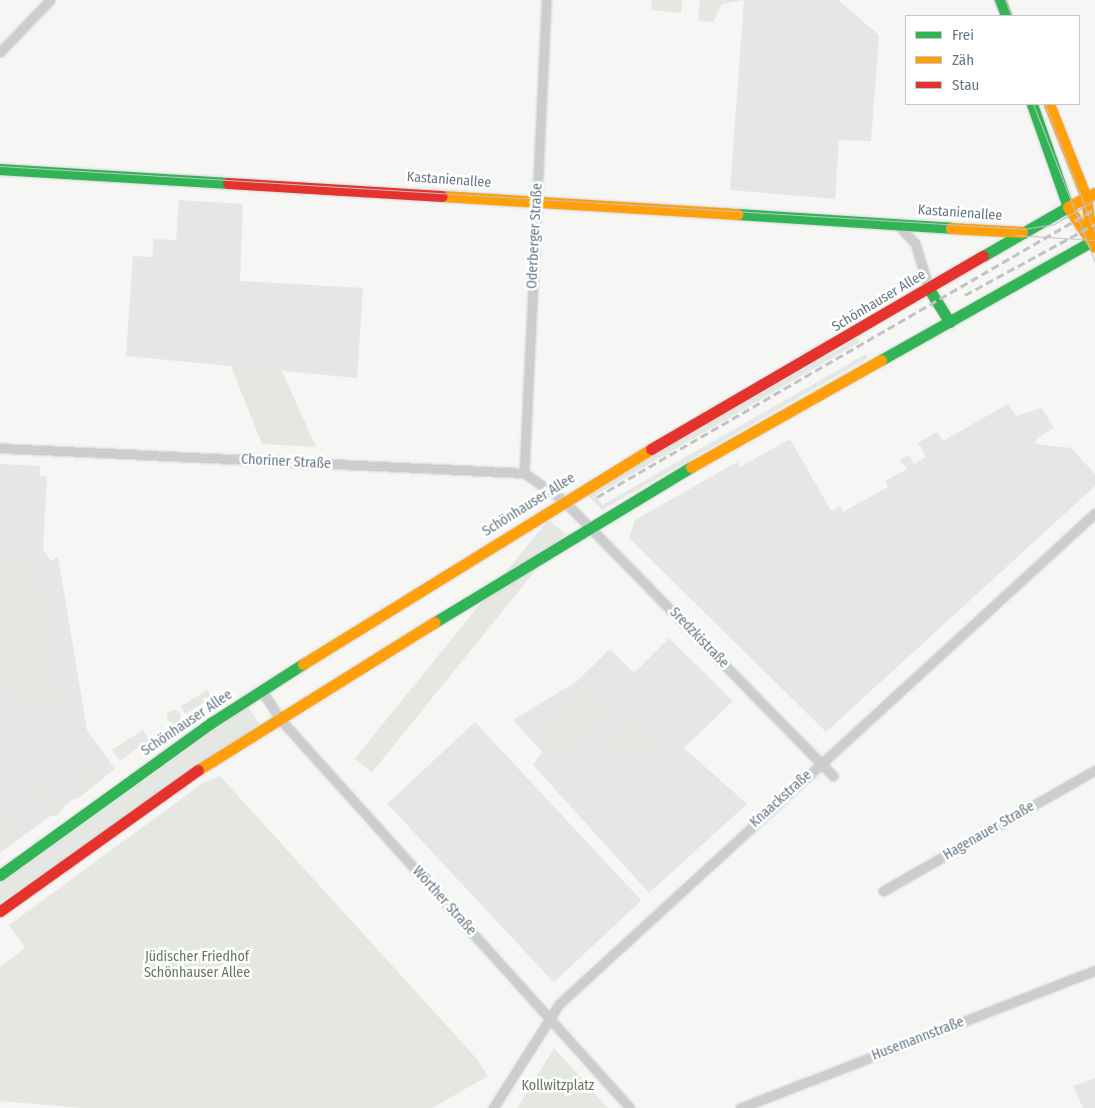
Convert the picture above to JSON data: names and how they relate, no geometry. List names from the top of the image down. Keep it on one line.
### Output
{"streets":{"main road":["Kastanienallee","Schönhauser Allee"],"street":["Oderberger Straße","Choriner Straße","Sredzkistraße","Knaackstraße","Hagenauer Straße","Wörther Straße","Husemannstraße"]},"crossings":[["Kastanienallee","Oderberger Straße"],["Kastanienallee","Schönhauser Allee"],["Oderberger Straße","Choriner Straße"],["Schönhauser Allee","Sredzkistraße"],["Schönhauser Allee","Wörther Straße"],["Sredzkistraße","Knaackstraße"],["Knaackstraße","Wörther Straße"]],"parks":["Jüdischer Friedhof Schönhauser Allee","Kollwitzplatz"],"legend":["Frei","Zäh","Stau"]}
